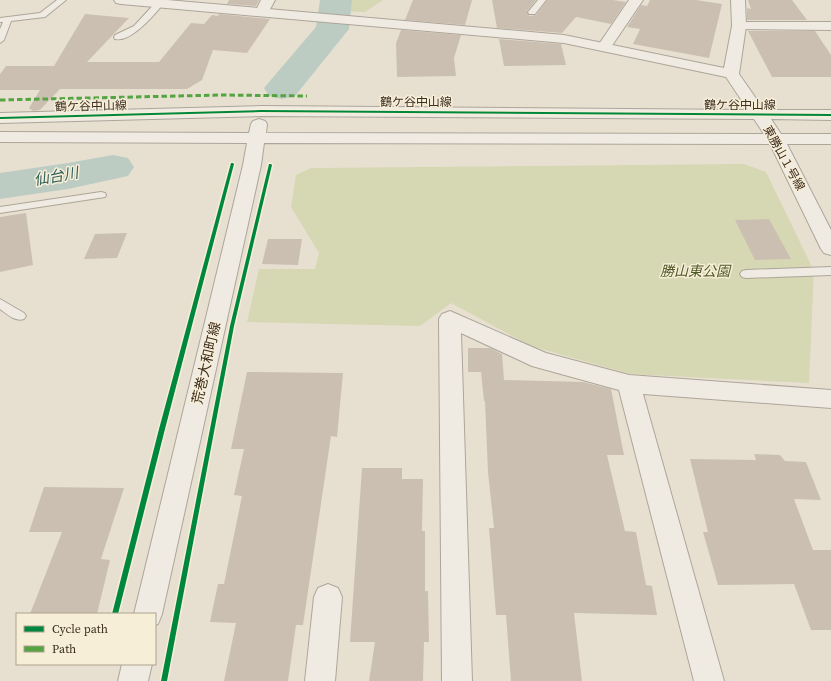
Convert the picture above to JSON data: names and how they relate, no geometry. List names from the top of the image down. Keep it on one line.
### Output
{"streets":{"street":["鶴ケ谷中山線","東勝山１号線","荒巻大和町線"]},"crossings":[["鶴ケ谷中山線","東勝山１号線"],["鶴ケ谷中山線","荒巻大和町線"]],"water":["仙台川"],"parks":["勝山東公園"],"legend":["Cycle path","Path"]}
